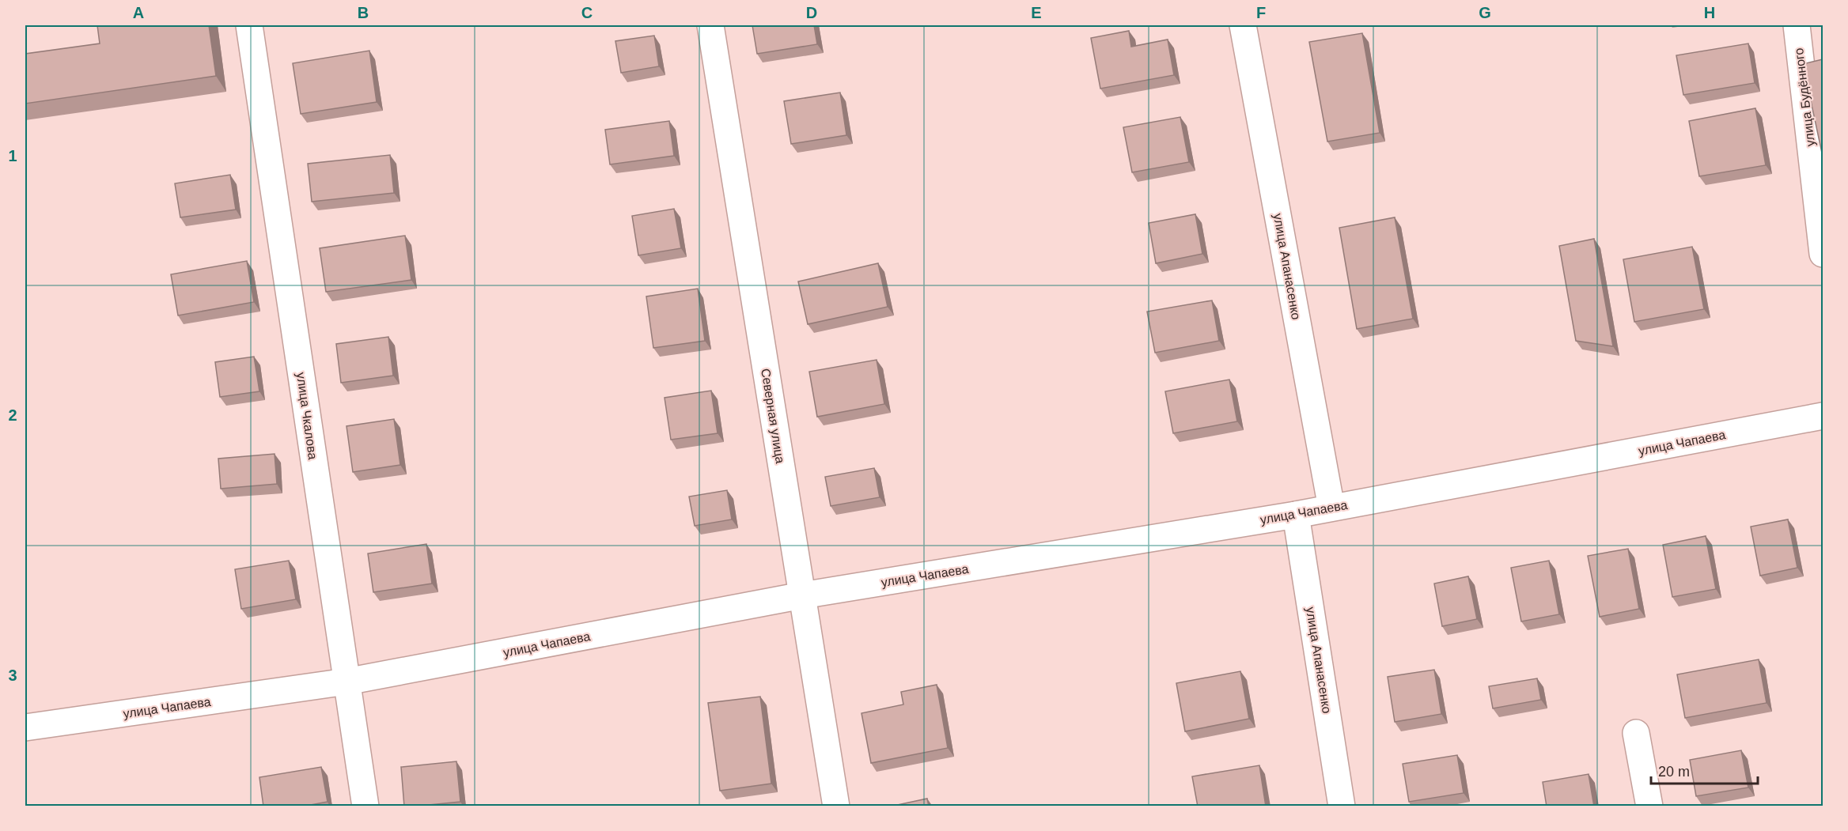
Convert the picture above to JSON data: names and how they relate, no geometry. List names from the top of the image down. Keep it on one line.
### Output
{"streets":{"street":["улица Будённого","улица Апанасенко","улица Чкалова","Северная улица","улица Чапаева"]},"crossings":[["улица Апанасенко","улица Чапаева"],["улица Чкалова","улица Чапаева"],["Северная улица","улица Чапаева"]],"scale_bar":"20 m","grid":{"columns":["A","B","C","D","E","F","G","H"],"rows":["1","2","3"]}}
